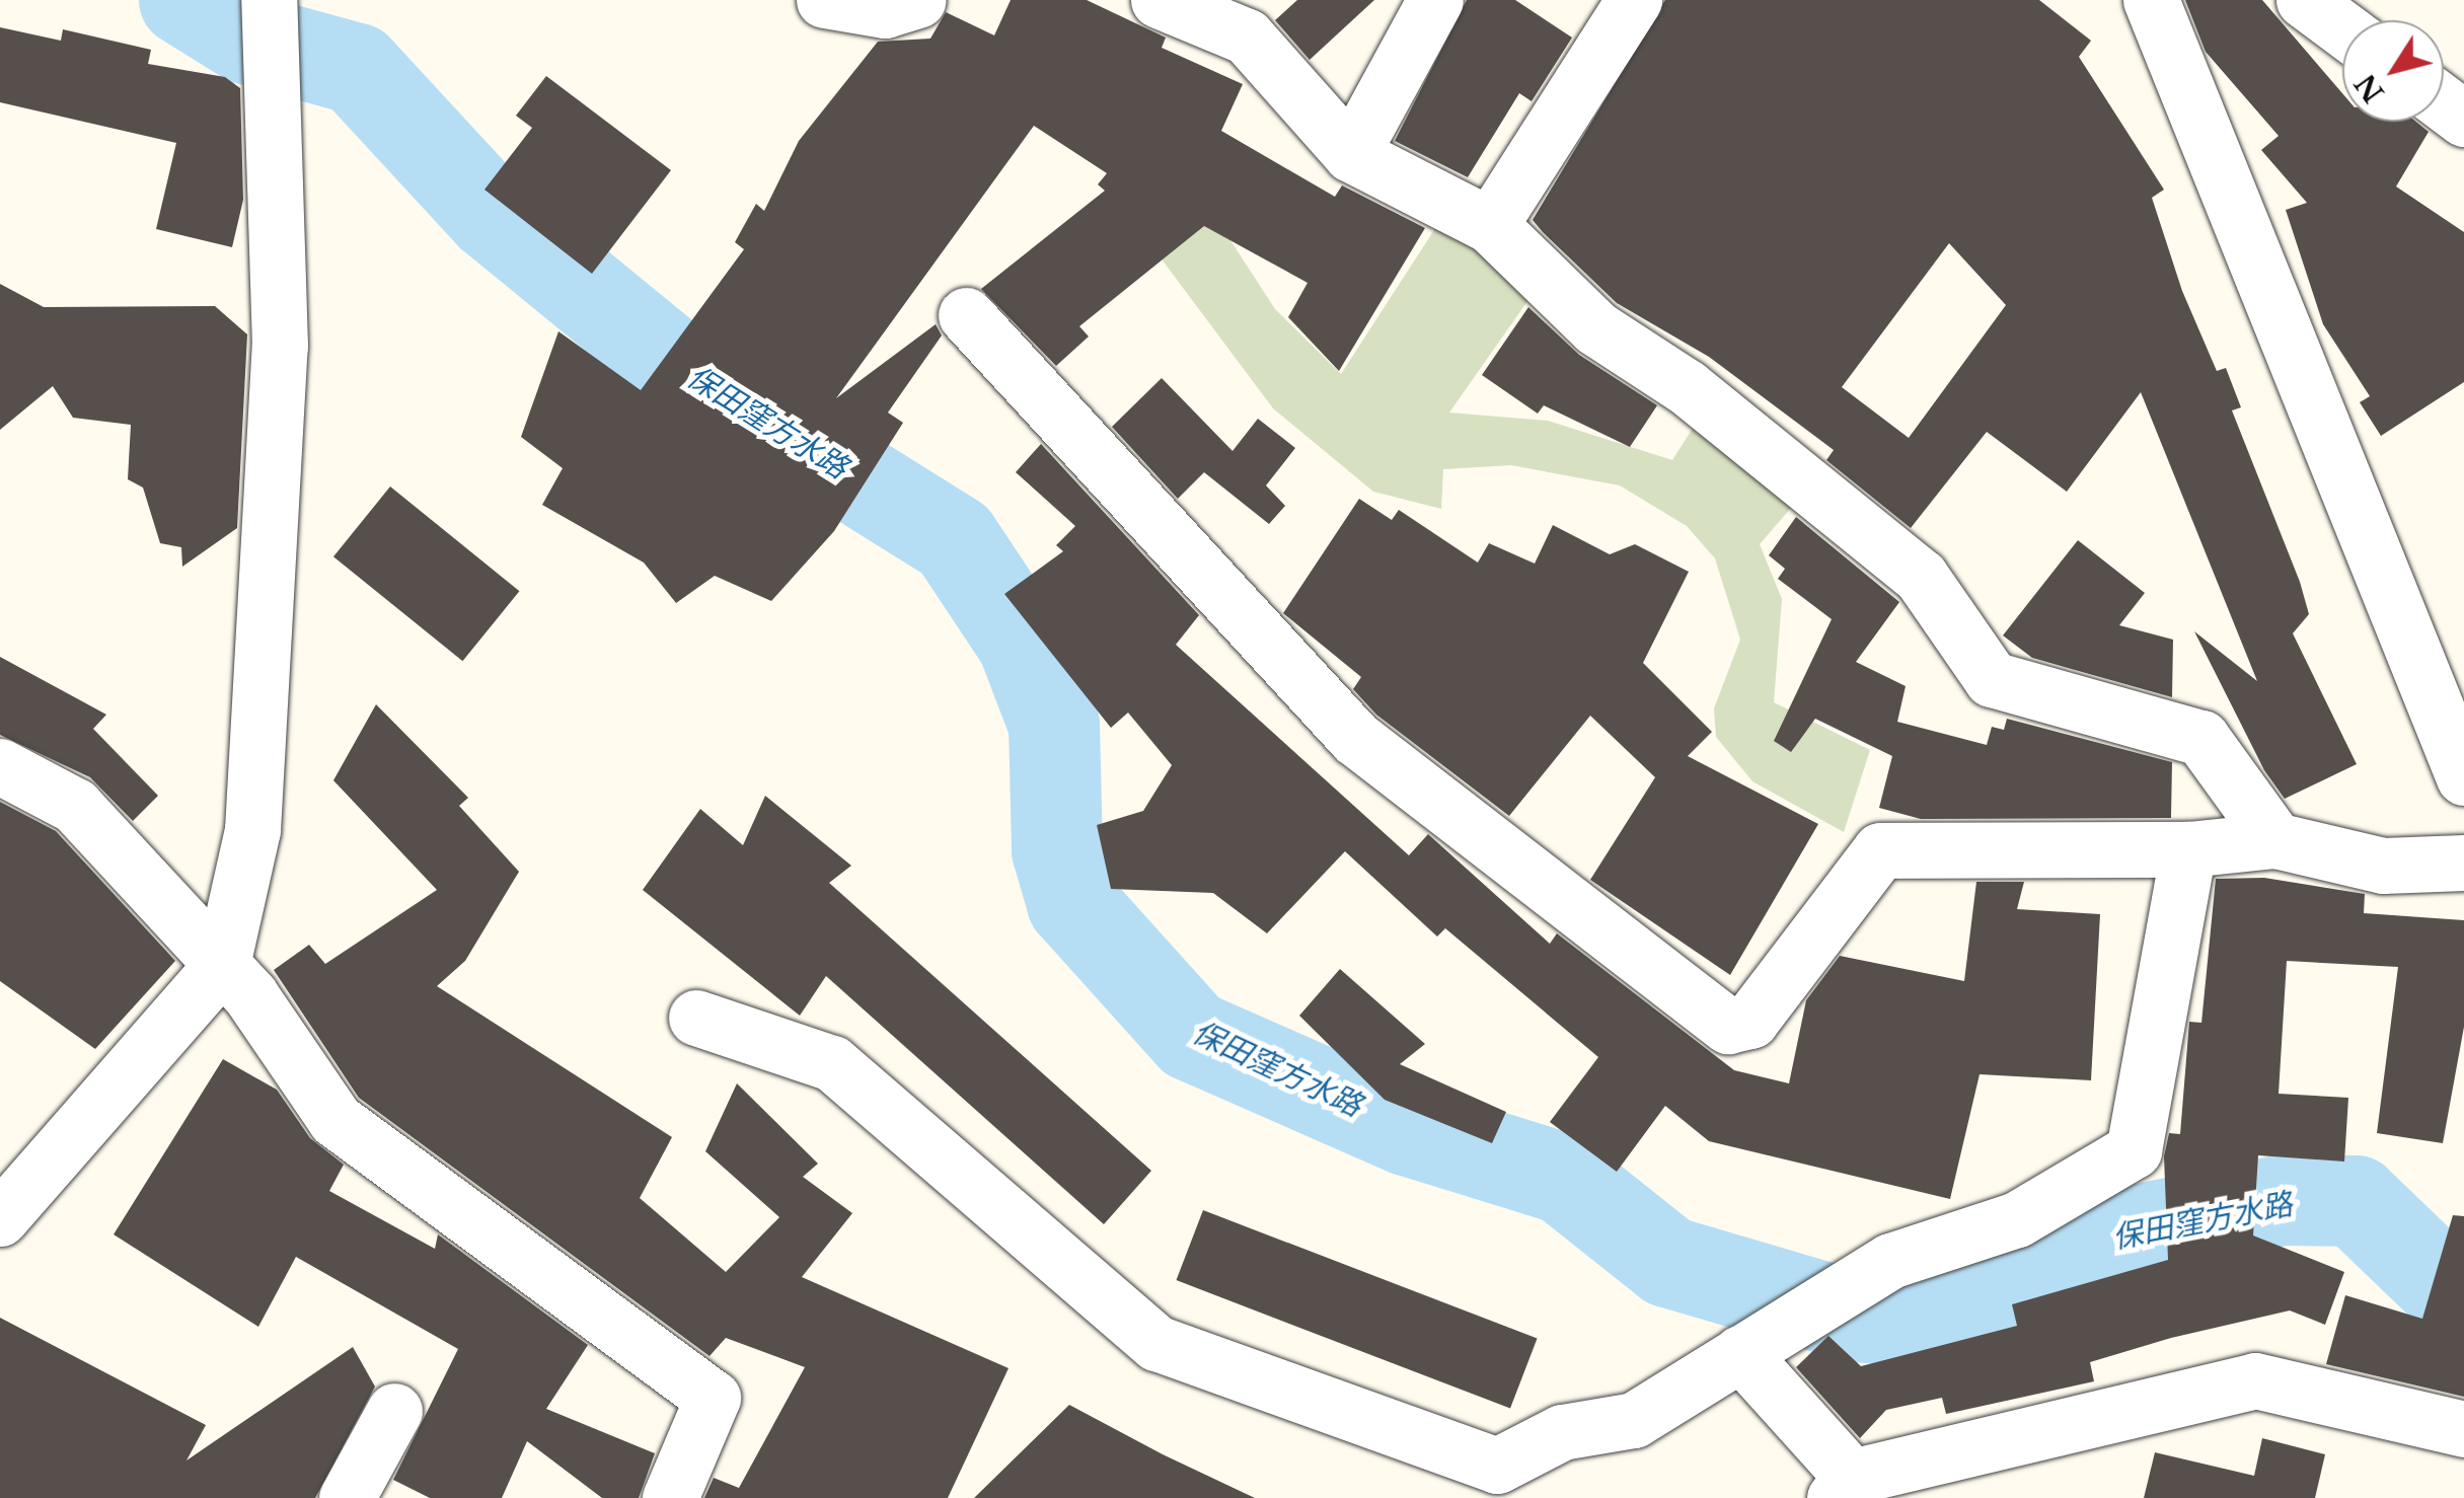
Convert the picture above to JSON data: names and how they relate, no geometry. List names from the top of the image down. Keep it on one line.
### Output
{"water":["保田窪方水路"],"north":"bottom left"}
